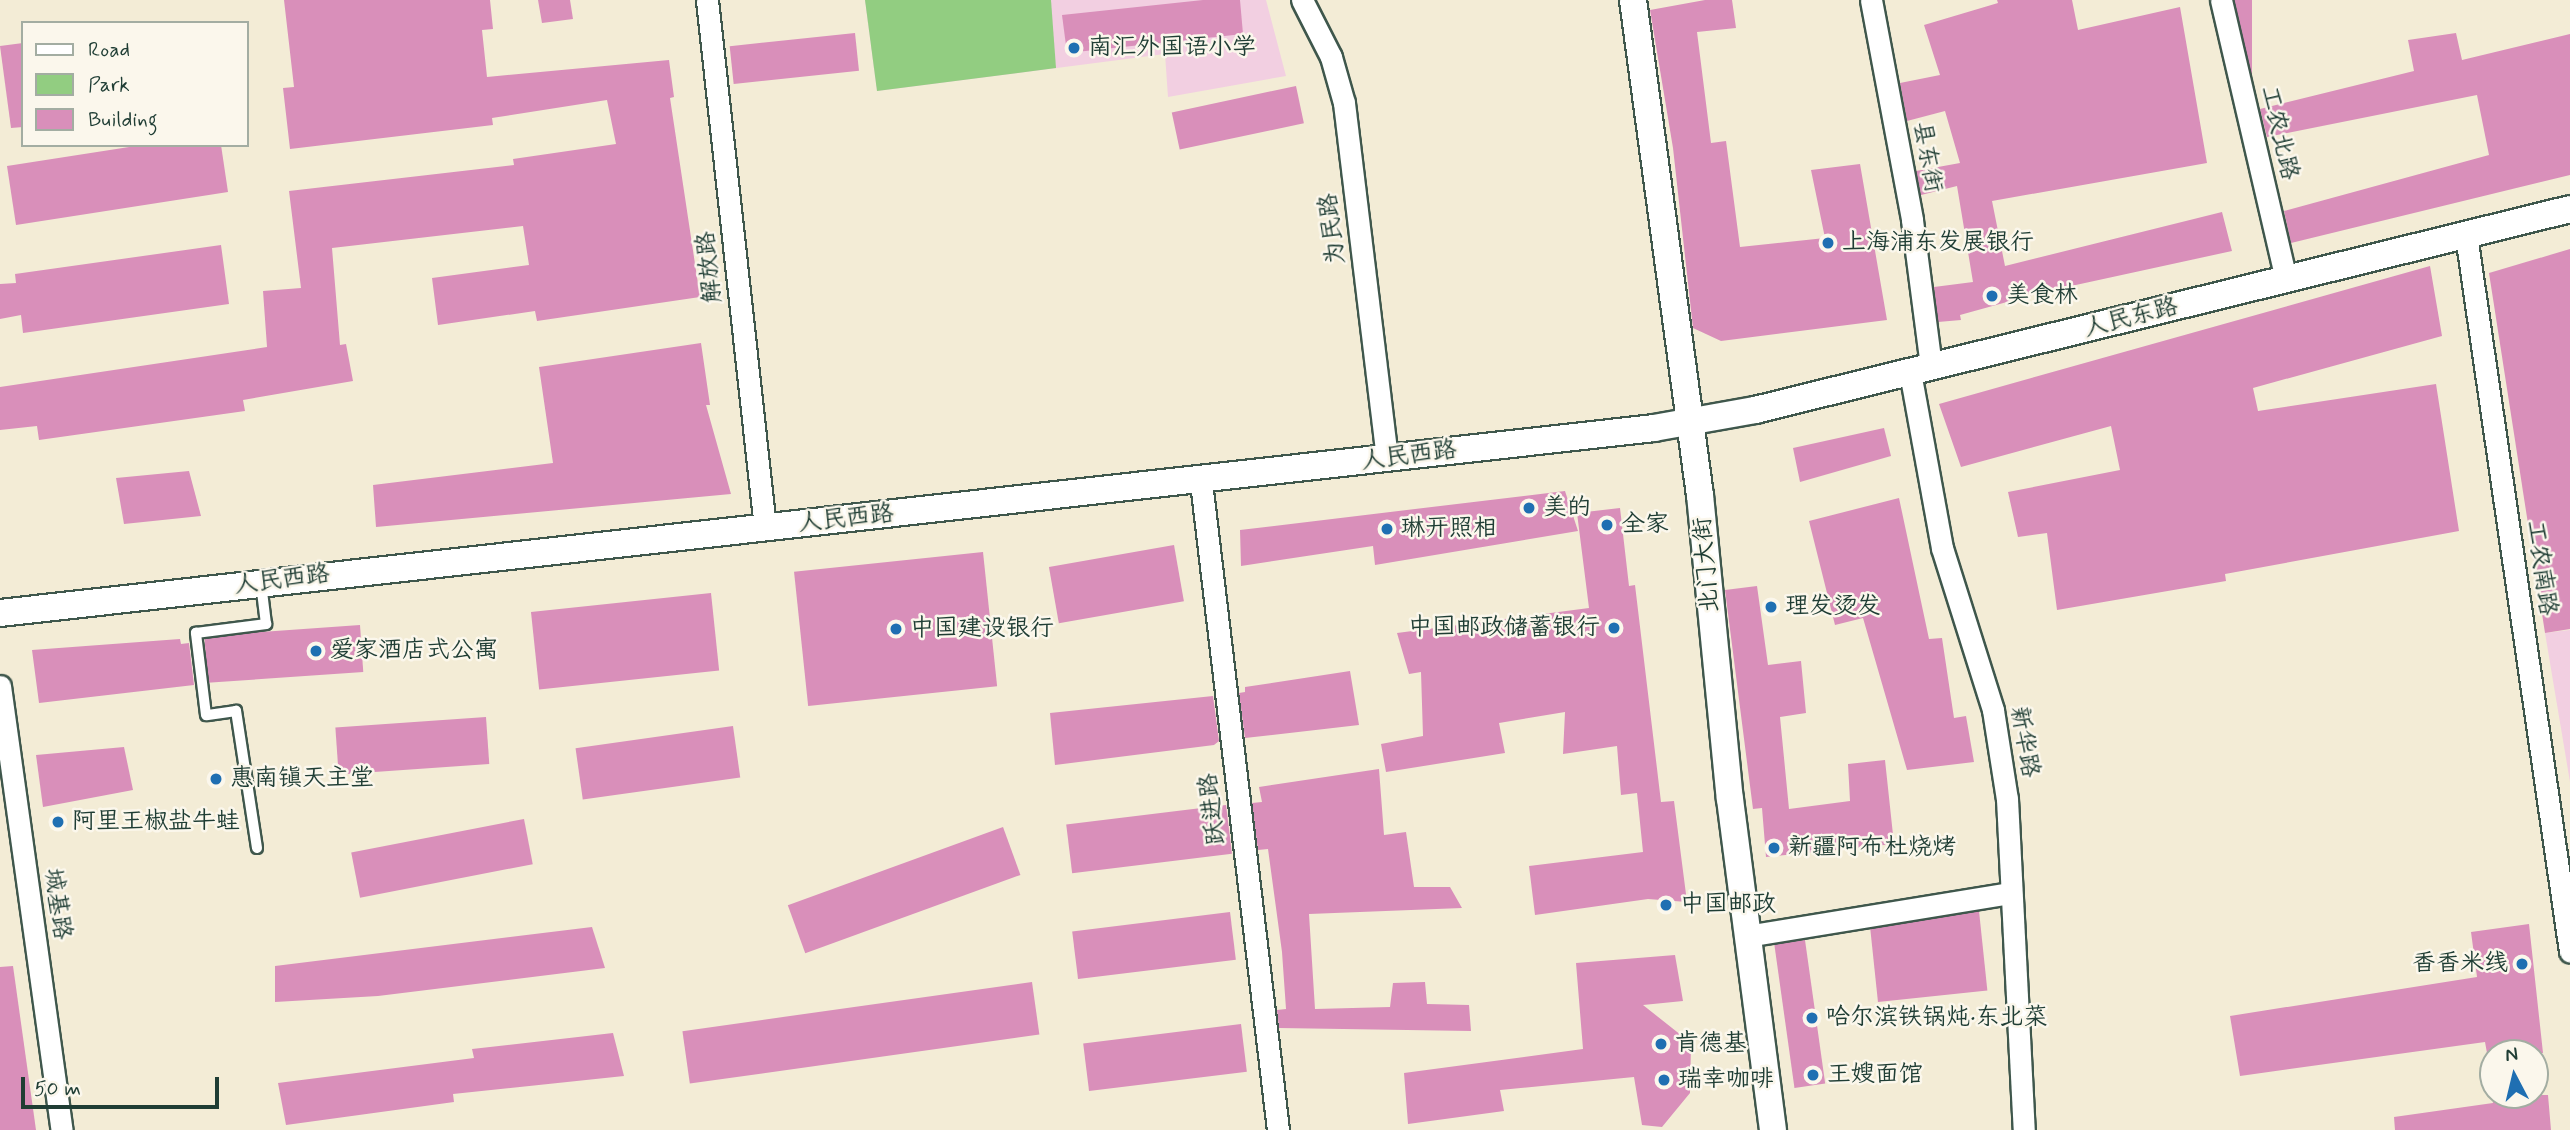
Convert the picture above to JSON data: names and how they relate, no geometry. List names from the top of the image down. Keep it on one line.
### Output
{"streets":{"street":["工农北路","县东街","为民路","解放路","人民东路","人民西路","北门大街","工农南路","新华路","跃进路","城基路"]},"crossings":[["工农北路","人民东路"],["县东街","人民东路"],["县东街","新华路"],["为民路","人民西路"],["解放路","人民西路"],["人民东路","人民西路"],["人民东路","北门大街"],["人民东路","工农南路"],["人民东路","新华路"],["人民西路","北门大街"],["人民西路","跃进路"]],"places":["南汇外国语小学","上海浦东发展银行","美食林","美的","全家","琳开照相","理发烫发","中国邮政储蓄银行","中国建设银行","爱家酒店式公寓","惠南镇天主堂","阿里王椒盐牛蛙","新疆阿布杜烧烤","中国邮政","香香米线","哈尔滨铁锅炖·东北菜","肯德基","王嫂面馆","瑞幸咖啡"],"legend":["Road","Park","Building"],"scale_bar":"50 m","north":"top"}
